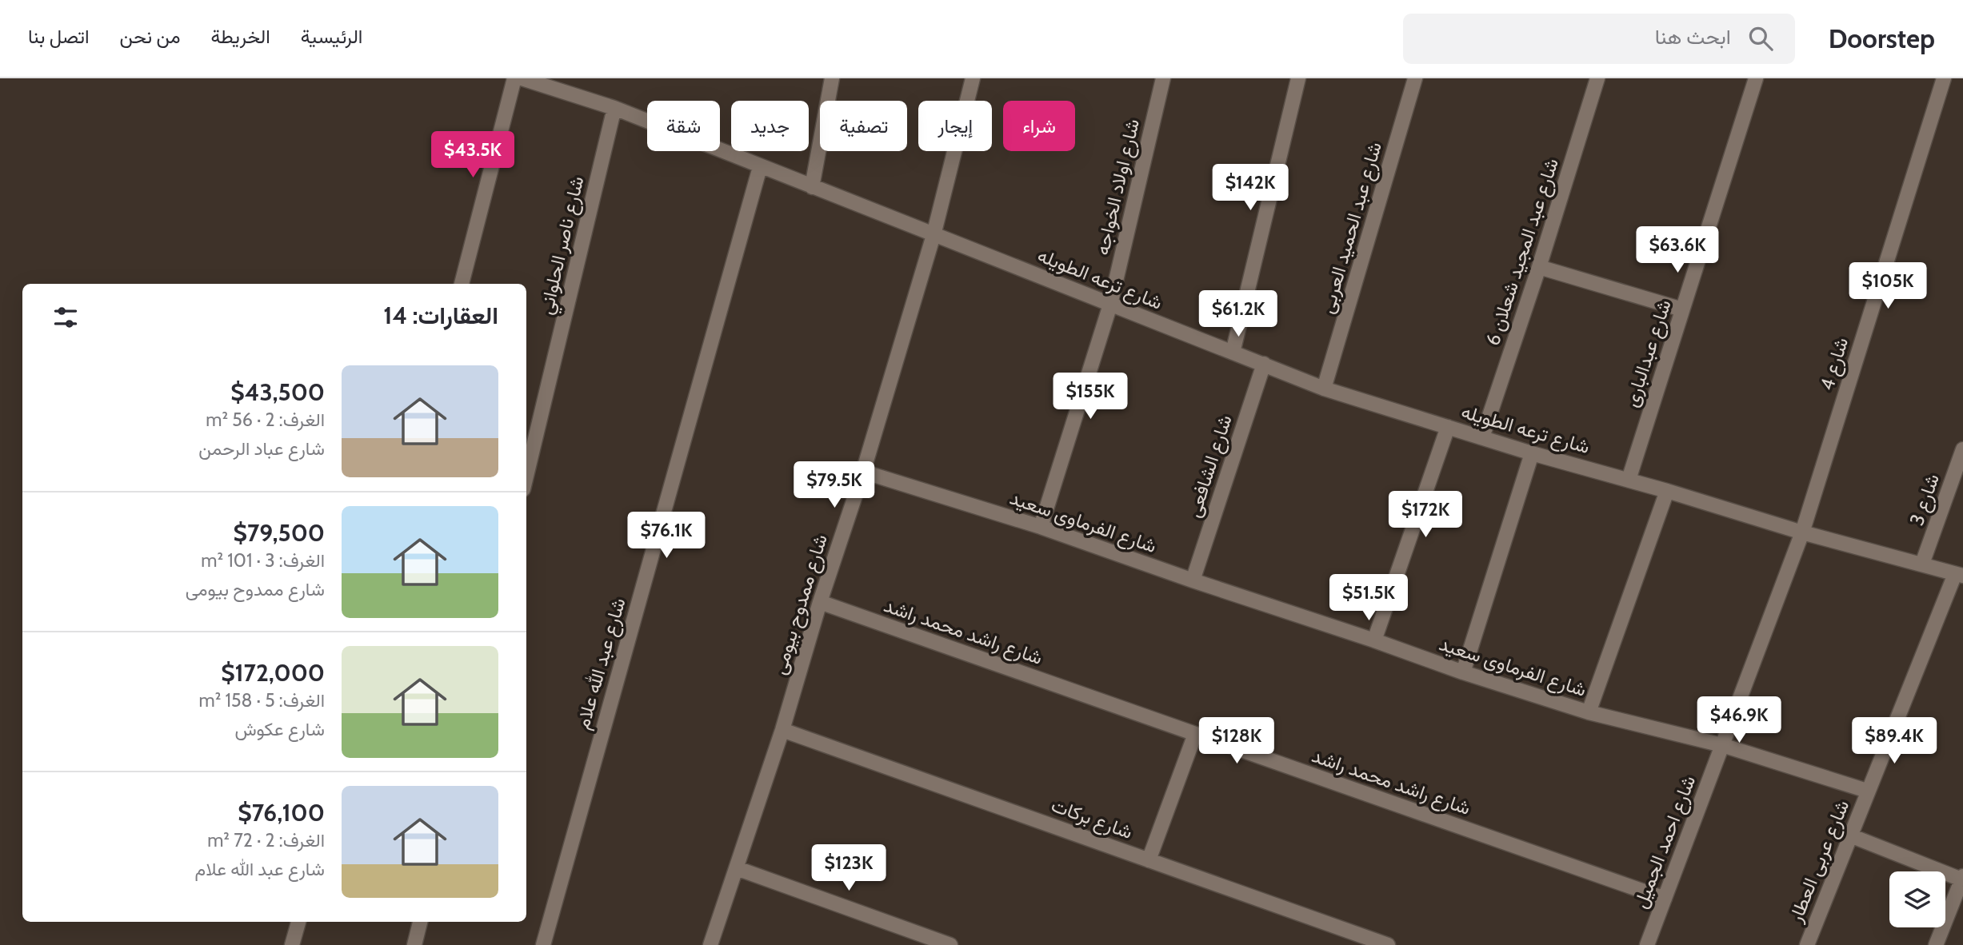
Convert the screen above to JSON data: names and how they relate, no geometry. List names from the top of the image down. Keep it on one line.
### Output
{"streets":{"street":["شارع اولاد الخواجه","شارع عبد الحميد العربى","شارع ناصر الحلواني","شارع عبد المجيد شعلان 6","شارع ترعه الطويله","شارع عبدالبارى","شارع 4","شارع الشافعى","شارع 3","شارع الفرماوى سعيد","شارع ممدوح بيومى","شارع راشد محمد راشد","شارع عبد الله علام","شارع بركات","شارع احمد الجميل","شارع عربى العطار"]},"crossings":[["شارع اولاد الخواجه","شارع ترعه الطويله"],["شارع اولاد الخواجه","شارع الفرماوى سعيد"],["شارع عبد الحميد العربى","شارع ترعه الطويله"],["شارع ناصر الحلواني","شارع ترعه الطويله"],["شارع عبد المجيد شعلان 6","شارع ترعه الطويله"],["شارع ترعه الطويله","شارع عبدالبارى"],["شارع ترعه الطويله","شارع 4"],["شارع ترعه الطويله","شارع الشافعى"],["شارع ترعه الطويله","شارع 3"],["شارع ترعه الطويله","شارع ممدوح بيومى"],["شارع ترعه الطويله","شارع عبد الله علام"],["شارع ترعه الطويله","شارع احمد الجميل"],["شارع ترعه الطويله","شارع عربى العطار"],["شارع 4","شارع احمد الجميل"],["شارع الشافعى","شارع الفرماوى سعيد"],["شارع الفرماوى سعيد","شارع ممدوح بيومى"],["شارع الفرماوى سعيد","شارع احمد الجميل"],["شارع الفرماوى سعيد","شارع عربى العطار"],["شارع ممدوح بيومى","شارع راشد محمد راشد"],["شارع ممدوح بيومى","شارع بركات"],["شارع راشد محمد راشد","شارع احمد الجميل"]],"page":{"header":"Doorstep","search":"ابحث هنا","nav":["الرئيسية","الخريطة","من نحن","اتصل بنا"],"chip":["شراء","إيجار","تصفية","جديد","شقة"],"price":["$43.5K","$142K","$63.6K","$105K","$61.2K","$155K","$79.5K","$172K","$76.1K","$51.5K","$46.9K","$128K","$89.4K","$123K"],"heading":"العقارات: 14","list":[{"name":"$43,500","note":"الغرف: 2 · 56 m² · شارع عباد الرحمن"},{"name":"$79,500","note":"الغرف: 3 · 101 m² · شارع ممدوح بيومى"},{"name":"$172,000","note":"الغرف: 5 · 158 m² · شارع عكوش"},{"name":"$76,100","note":"الغرف: 2 · 72 m² · شارع عبد الله علام"}]}}
